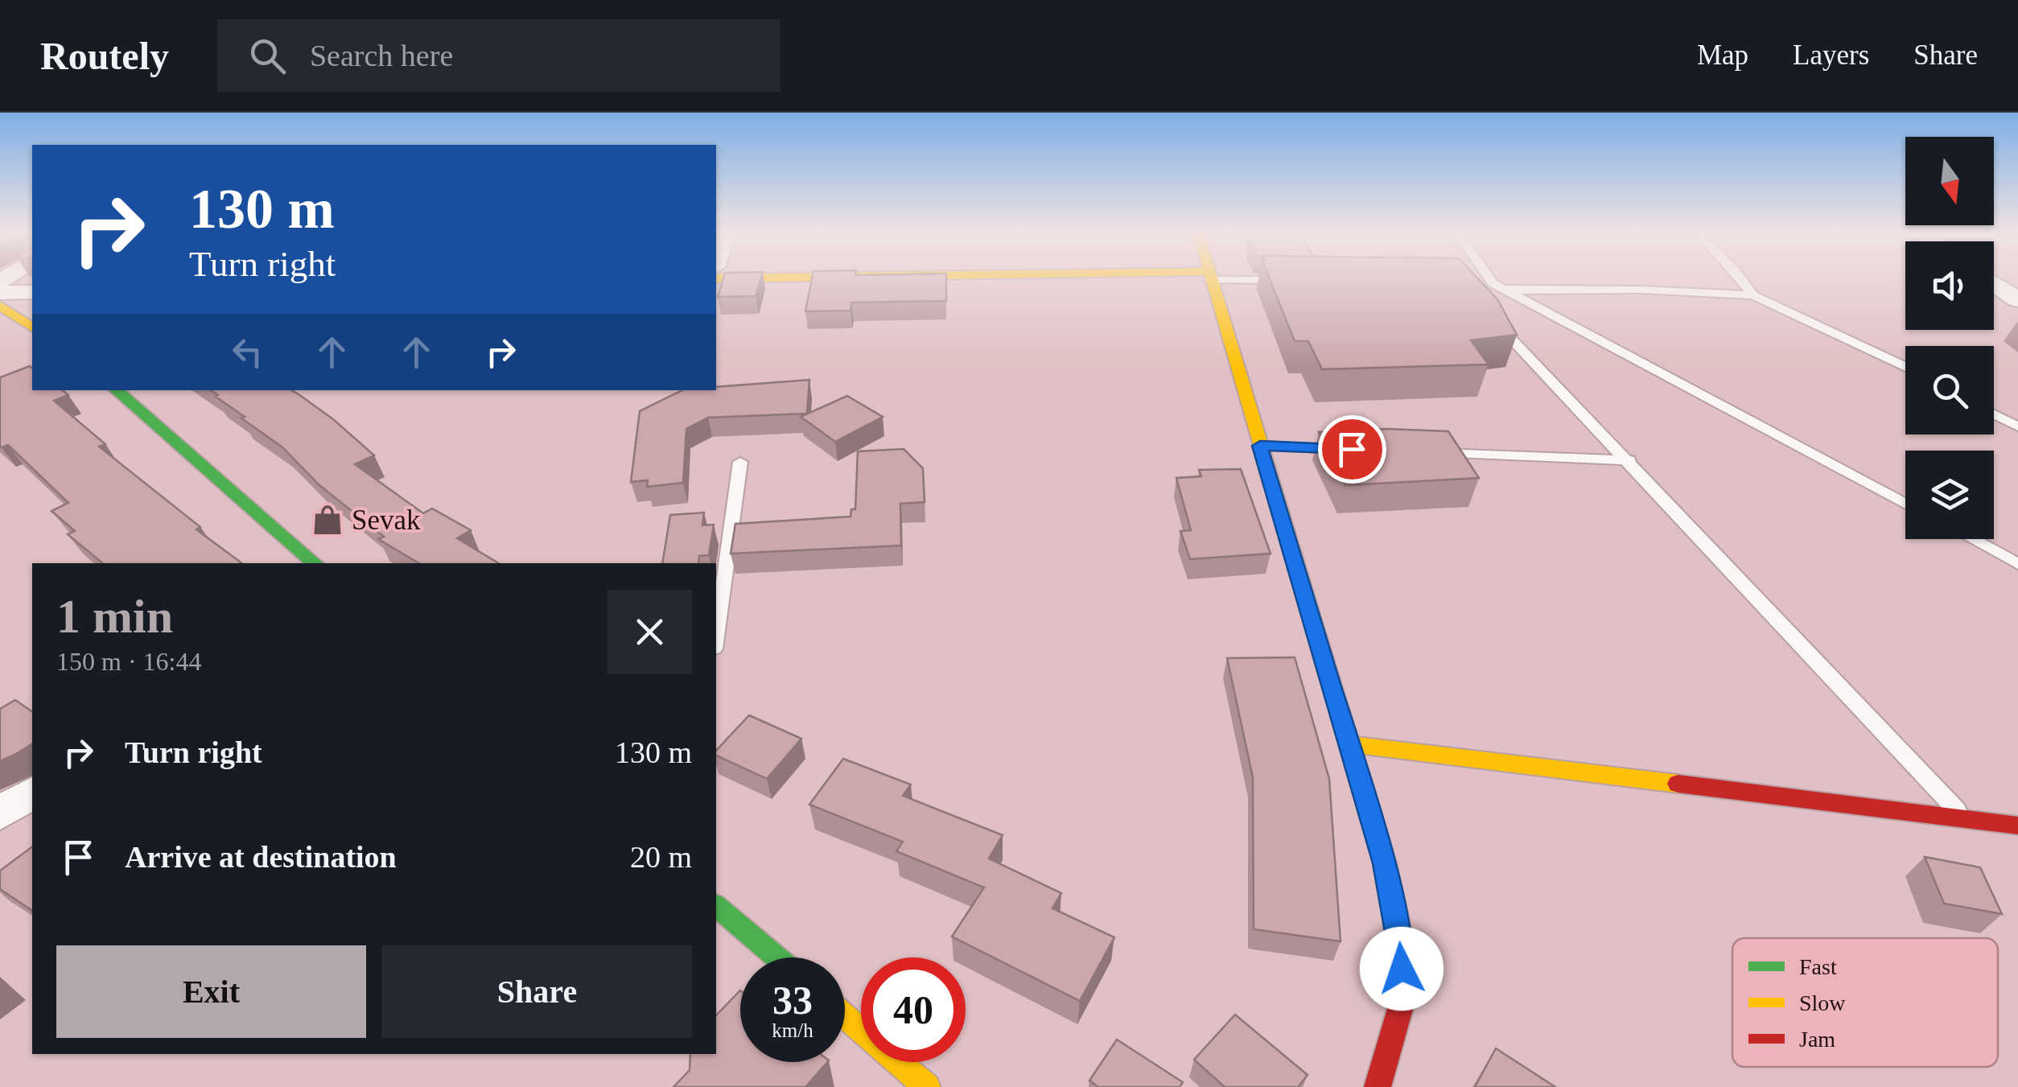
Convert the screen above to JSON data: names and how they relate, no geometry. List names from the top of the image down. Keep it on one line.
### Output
{"places":{"shop":["Sevak"]},"legend":["Fast","Slow","Jam"],"north":"bottom","page":{"header":"Routely","search":"Search here","nav":["Map","Layers","Share"],"turn":["130 m","Turn right"],"heading":["1 min","150 m · 16:44"],"list":[{"name":"Turn right","value":"130 m"},{"name":"Arrive at destination","value":"20 m"}],"buttons":["Exit","Share"],"speed":"33 km/h","limit":"40"}}
